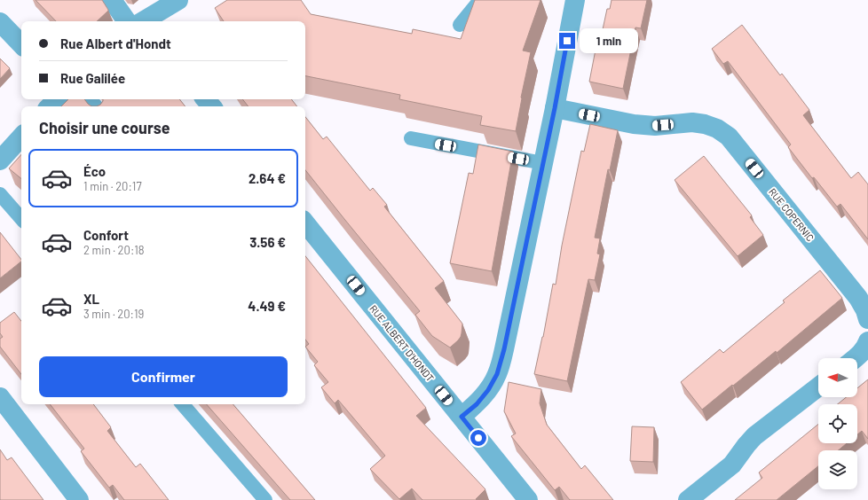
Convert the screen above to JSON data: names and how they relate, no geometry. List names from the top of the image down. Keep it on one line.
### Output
{"streets":{"street":["RUE COPERNIC","RUE ALBERT D'HONDT"]},"north":"left","page":{"banner":["Rue Albert d'Hondt","Rue Galilée"],"bubble":"1 min","heading":"Choisir une course","list":[{"name":"Éco","note":"1 min · 20:17","value":"2.64 €"},{"name":"Confort","note":"2 min · 20:18","value":"3.56 €"},{"name":"XL","note":"3 min · 20:19","value":"4.49 €"}],"buttons":"Confirmer"}}
